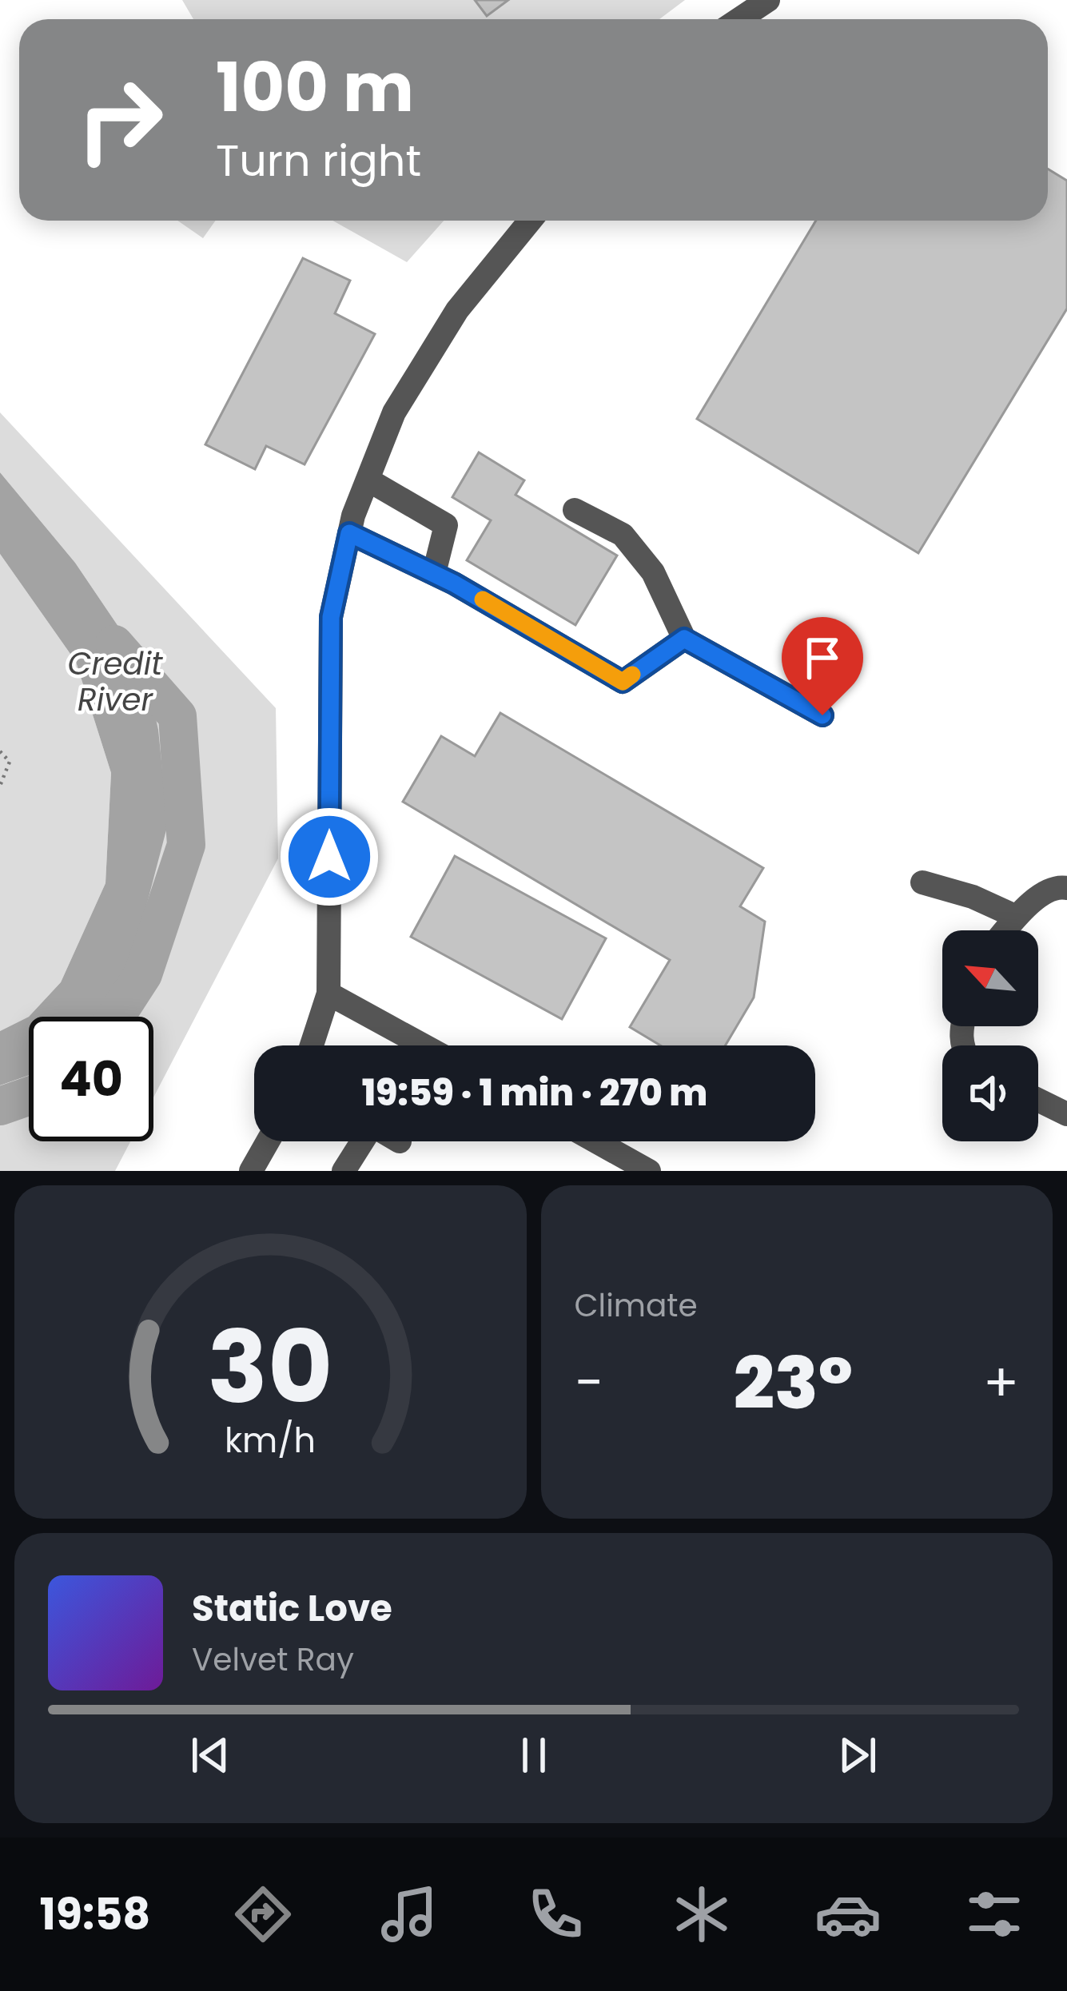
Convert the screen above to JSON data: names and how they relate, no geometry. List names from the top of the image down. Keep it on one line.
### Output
{"water":["Credit River"],"north":"top left","page":{"turn":["100 m","Turn right"],"limit":"40","trip":"19:59 · 1 min · 270 m","tile":"Climate","heat":["−","23°","+"],"song":["Static Love","Velvet Ray"],"tabs":"19:58","gauge":["30","km/h"]}}
